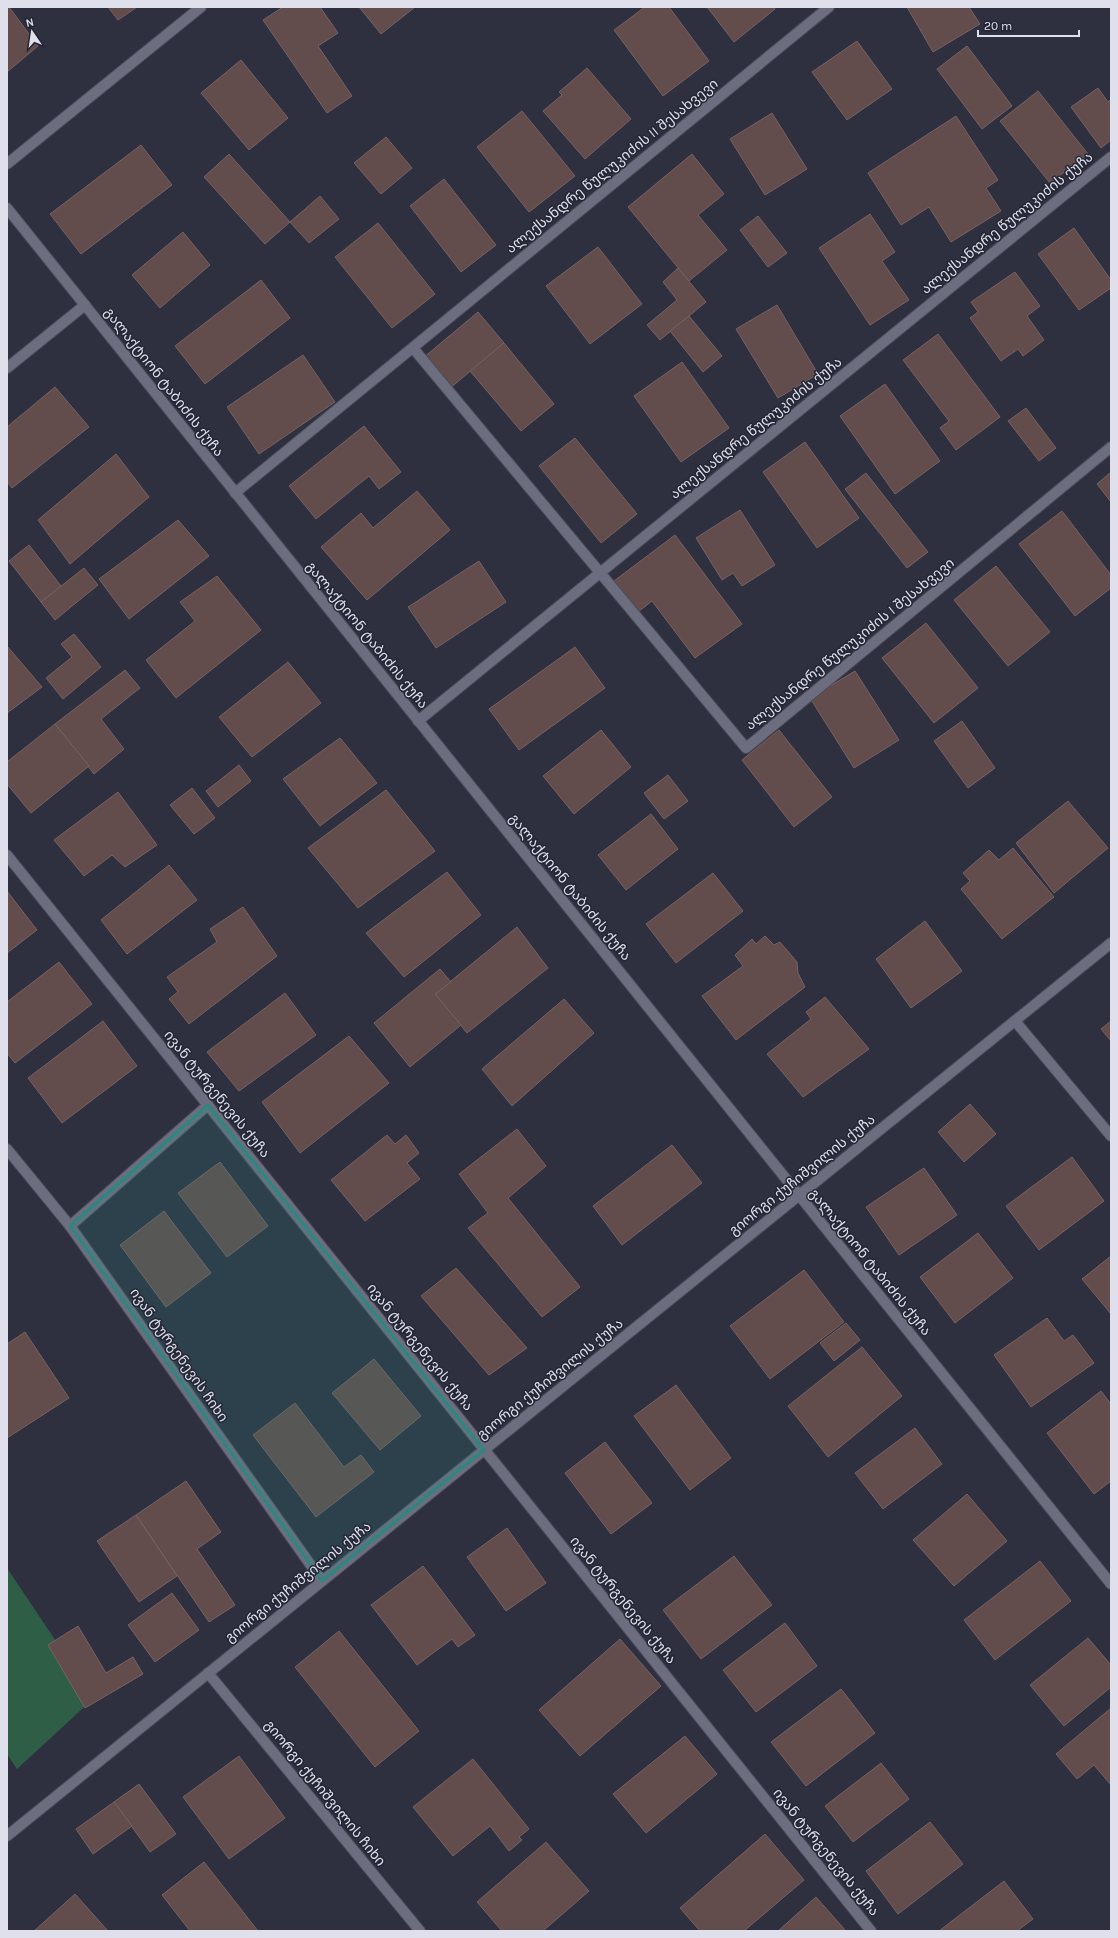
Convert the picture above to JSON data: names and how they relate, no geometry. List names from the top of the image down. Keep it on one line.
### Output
{"streets":{"street":["ალექსანდრე წულუკიძის II შესახვევი","ალექსანდრე წულუკიძის ქუჩა","გალაქტიონ ტაბიძის ქუჩა","ალექსანდრე წულუკიძის I შესახვევი","ივან ტურგენევის ქუჩა","გიორგი ქუჩიშვილის ქუჩა","ივან ტურგენევის ჩიხი","გიორგი ქუჩიშვილის ჩიხი"]},"crossings":[["ალექსანდრე წულუკიძის II შესახვევი","გალაქტიონ ტაბიძის ქუჩა"],["ალექსანდრე წულუკიძის ქუჩა","გალაქტიონ ტაბიძის ქუჩა"],["ალექსანდრე წულუკიძის ქუჩა","ალექსანდრე წულუკიძის I შესახვევი"],["გალაქტიონ ტაბიძის ქუჩა","გიორგი ქუჩიშვილის ქუჩა"],["ივან ტურგენევის ქუჩა","გიორგი ქუჩიშვილის ქუჩა"],["გიორგი ქუჩიშვილის ქუჩა","ივან ტურგენევის ჩიხი"],["გიორგი ქუჩიშვილის ქუჩა","გიორგი ქუჩიშვილის ჩიხი"]],"scale_bar":"20 m","north":"top"}
